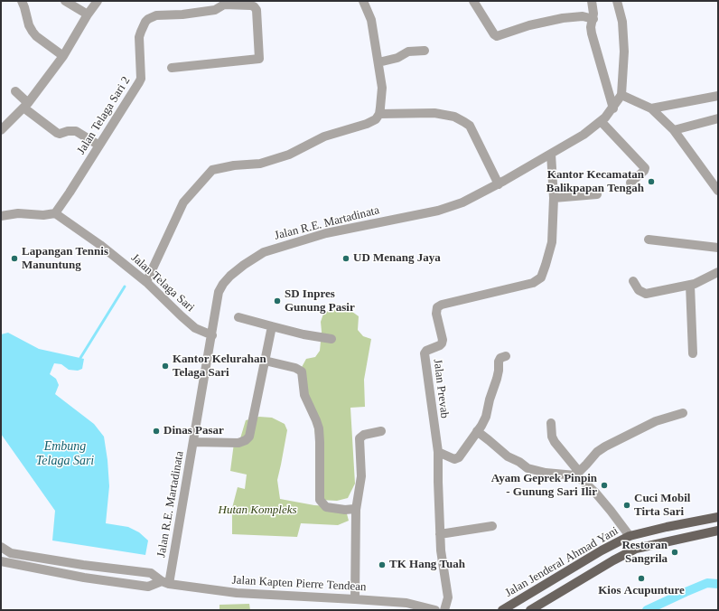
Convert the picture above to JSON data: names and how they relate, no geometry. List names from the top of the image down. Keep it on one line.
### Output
{"streets":{"main road":["Jalan Jenderal Ahmad Yani"],"street":["Jalan Telaga Sari 2","Jalan R.E. Martadinata","Jalan Telaga Sari","Jalan Prevab","Jalan Kapten Pierre Tendean"]},"crossings":[["Jalan Telaga Sari 2","Jalan Telaga Sari"],["Jalan R.E. Martadinata","Jalan Telaga Sari"],["Jalan R.E. Martadinata","Jalan Prevab"],["Jalan R.E. Martadinata","Jalan Kapten Pierre Tendean"]],"water":["Embung Telaga Sari"],"parks":["Hutan Kompleks"],"places":["Kantor Kecamatan Balikpapan Tengah","Lapangan Tennis Manuntung","UD Menang Jaya","SD Inpres Gunung Pasir","Kantor Kelurahan Telaga Sari","Dinas Pasar","Ayam Geprek Pinpin - Gunung Sari Ilir","Cuci Mobil Tirta Sari","Restoran Sangrila","TK Hang Tuah","Kios Acupunture"]}
